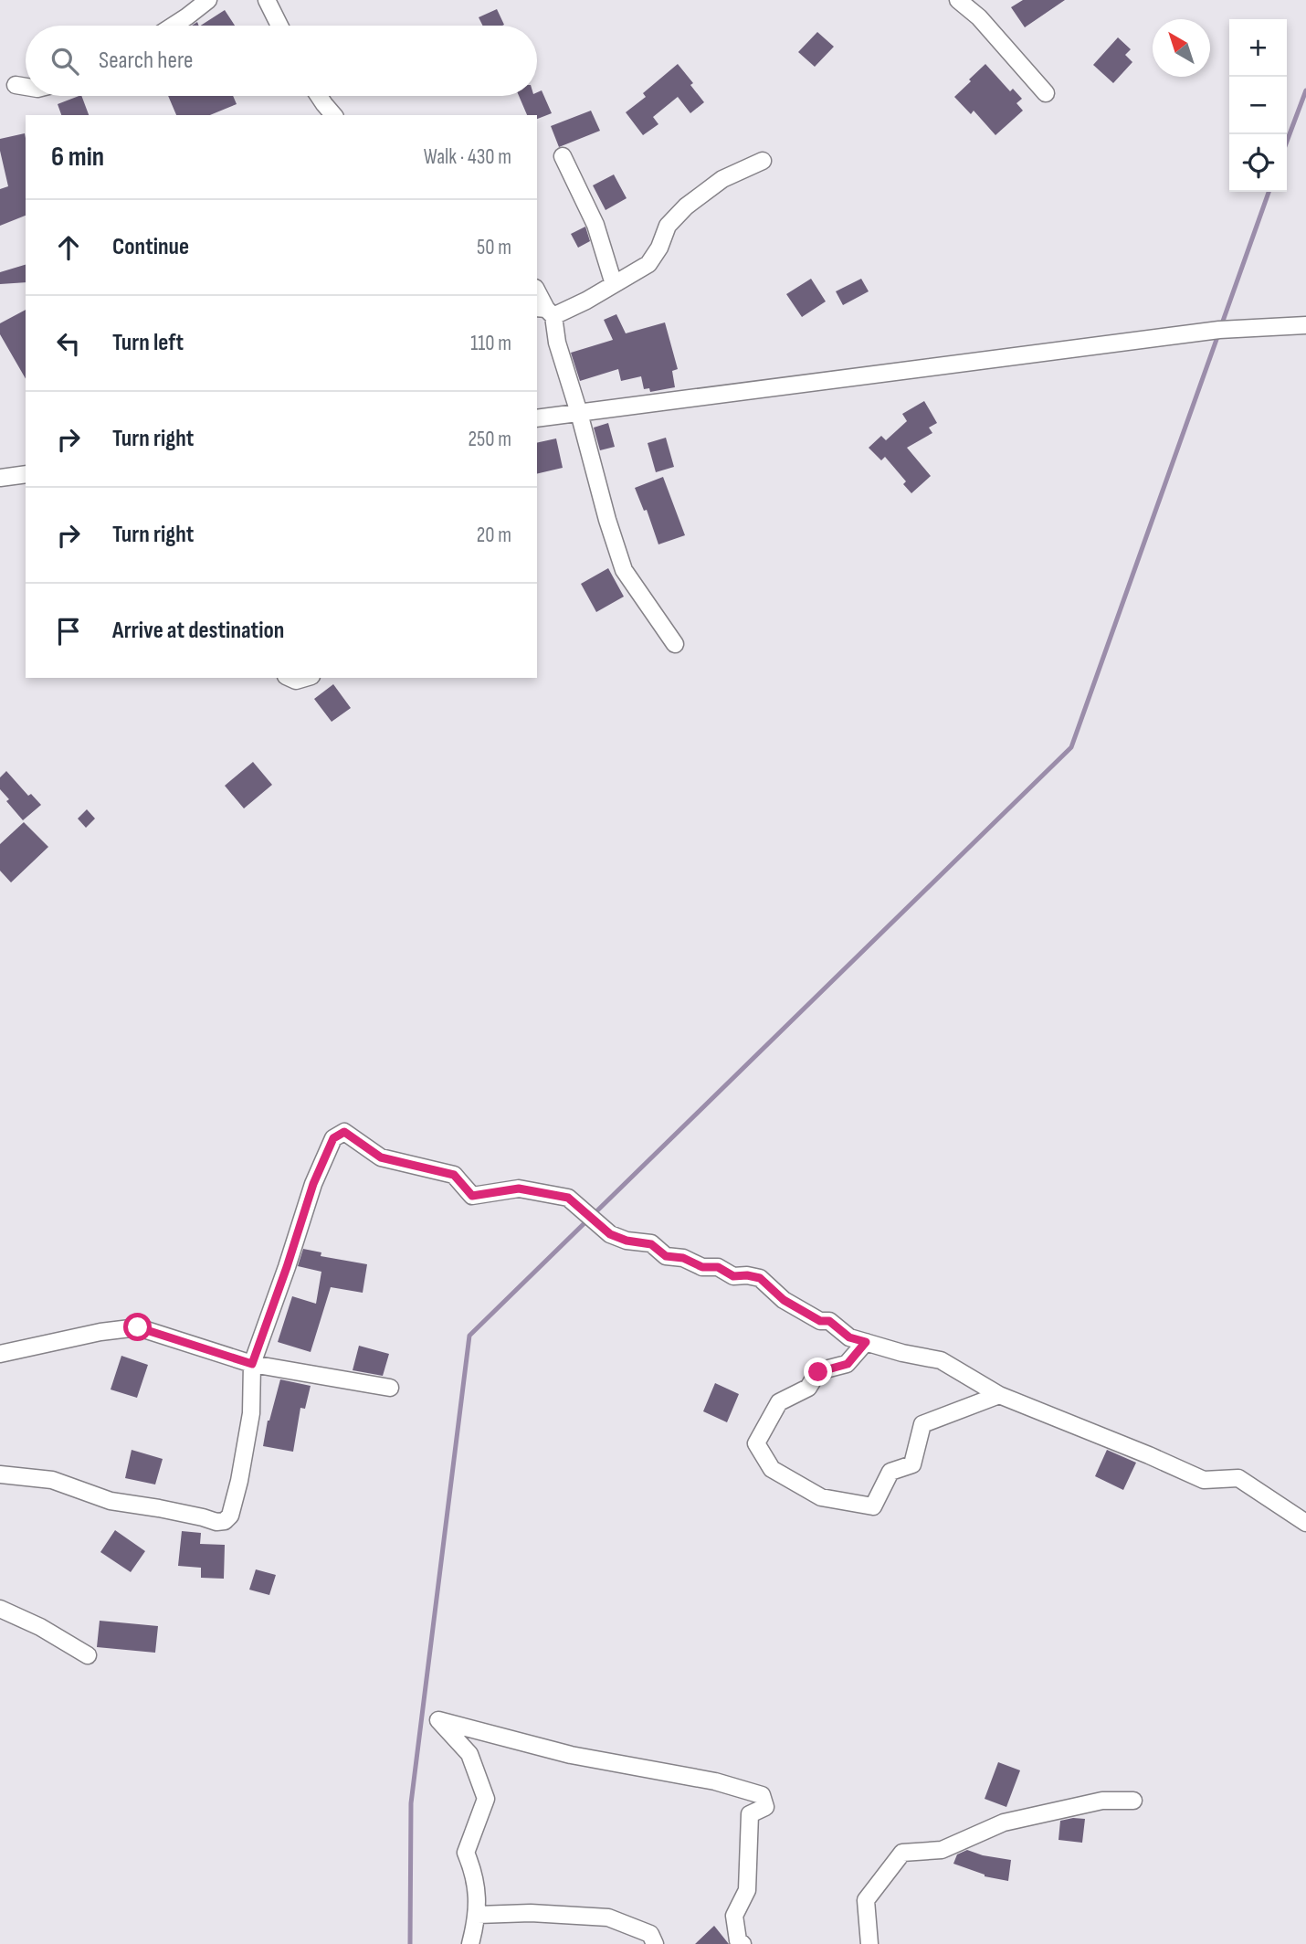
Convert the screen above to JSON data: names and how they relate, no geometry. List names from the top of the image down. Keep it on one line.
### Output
{"north":"top left","page":{"map_buttons":["+","−"],"search":"Search here","heading":["6 min","Walk · 430 m"],"list":[["Continue","50 m"],["Turn left","110 m"],["Turn right","250 m"],["Turn right","20 m"],"Arrive at destination"]}}
